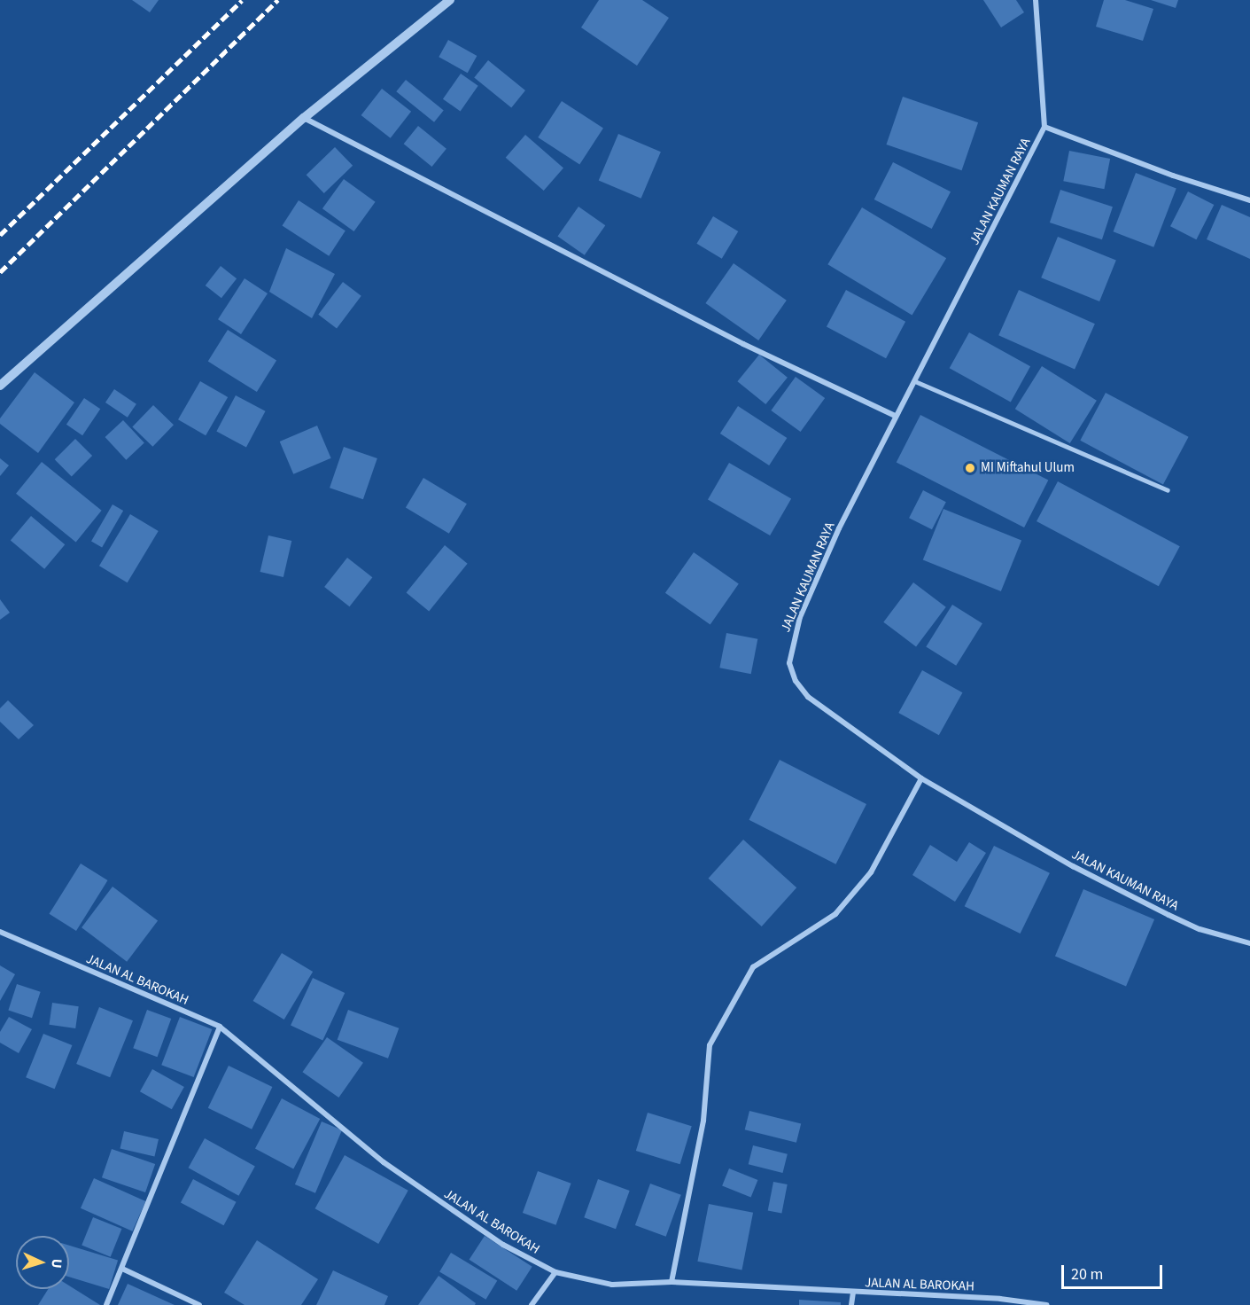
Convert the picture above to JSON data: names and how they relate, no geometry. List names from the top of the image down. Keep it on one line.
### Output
{"streets":{"street":["JALAN KAUMAN RAYA","JALAN AL BAROKAH"]},"places":["MI Miftahul Ulum"],"scale_bar":"20 m","north":"right"}
